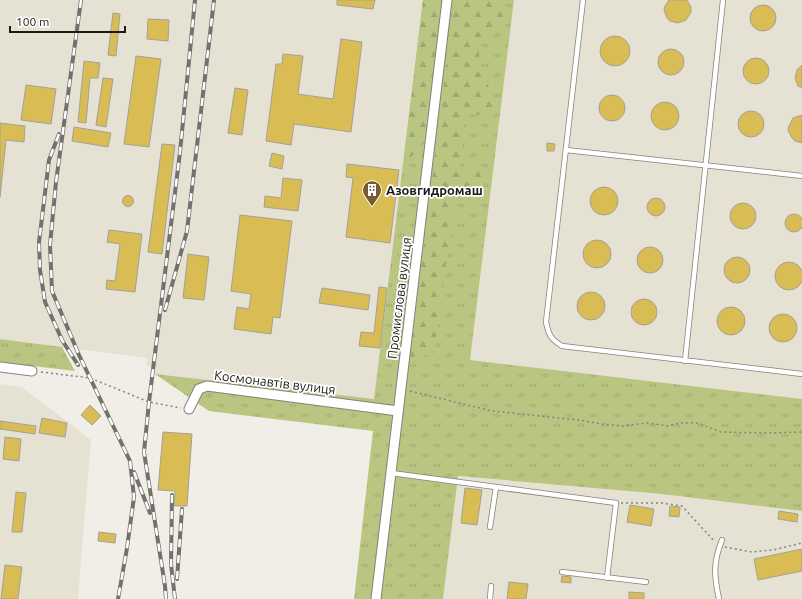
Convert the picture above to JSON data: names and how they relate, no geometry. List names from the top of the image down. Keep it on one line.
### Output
{"streets":{"street":["Промислова вулиця","Космонавтів вулиця"]},"crossings":[["Промислова вулиця","Космонавтів вулиця"]],"places":{"building":["Азовгидромаш"]},"scale_bar":"100 m"}
